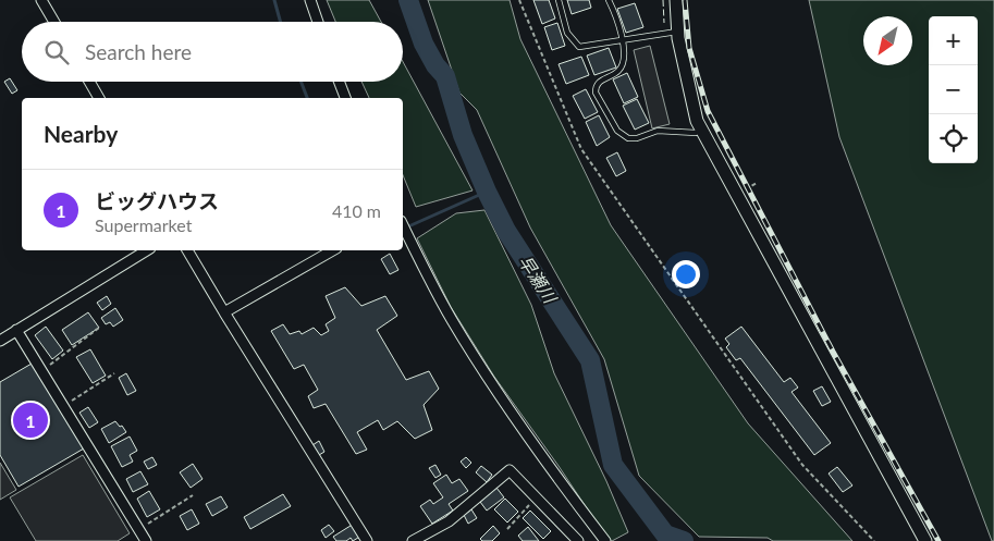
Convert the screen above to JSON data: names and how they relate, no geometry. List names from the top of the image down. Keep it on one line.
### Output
{"water":["早瀬川"],"north":"bottom left","page":{"map_buttons":["+","−"],"search":"Search here","heading":"Nearby","list":[{"mark":"1","name":"ビッグハウス","note":"Supermarket","value":"410 m"}],"pins":"1"}}
